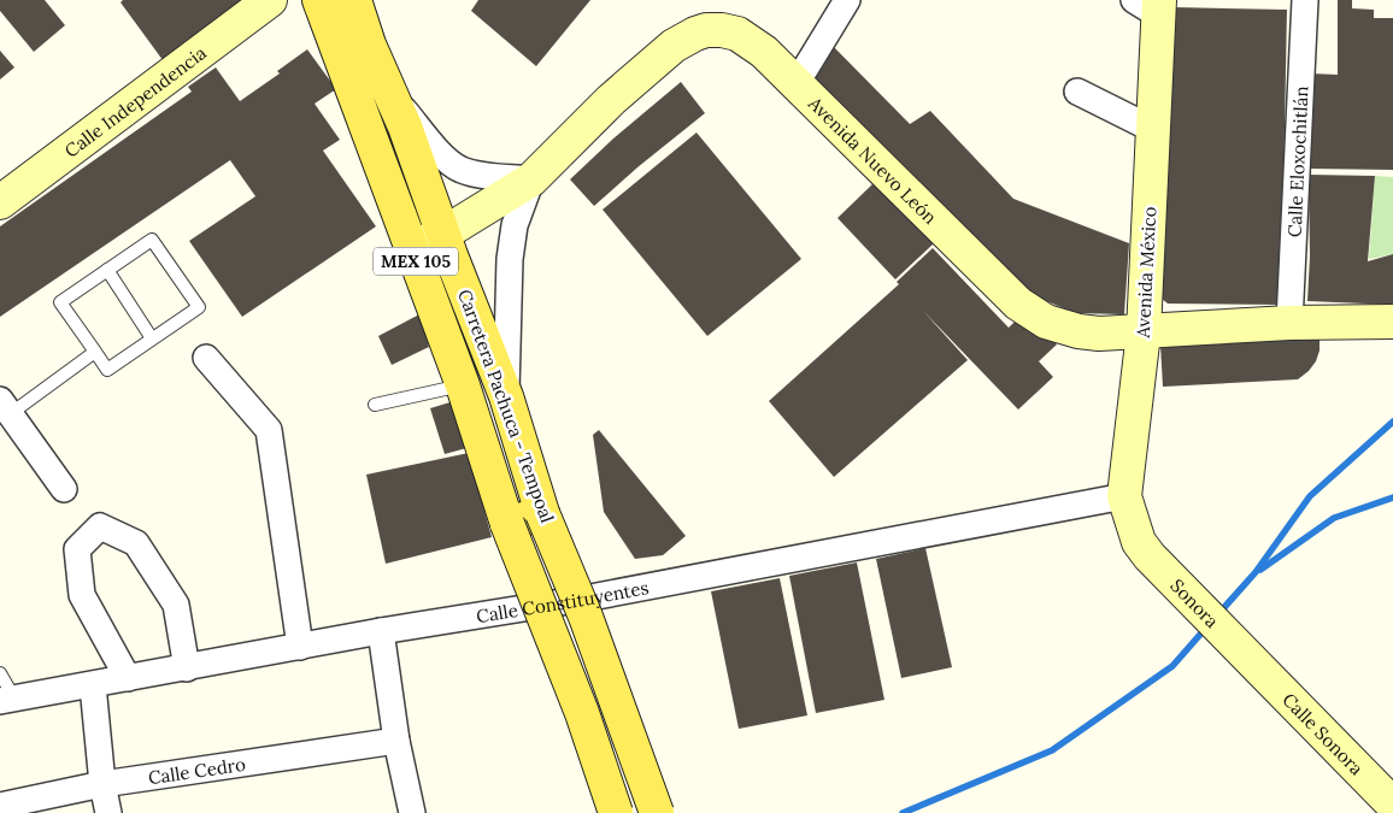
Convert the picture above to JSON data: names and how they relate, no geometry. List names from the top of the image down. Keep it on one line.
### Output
{"streets":{"main road":["MEX 105","Carretera Pachuca - Tempoal"],"street":["Calle Independencia","Avenida Nuevo León","Calle Eloxochitlán","Avenida México","Calle Constituyentes","Sonora","Calle Sonora","Calle Cedro"]},"crossings":[["Avenida Nuevo León","Calle Eloxochitlán"],["Avenida Nuevo León","Avenida México"],["Avenida Nuevo León","Carretera Pachuca - Tempoal"],["Avenida México","Calle Constituyentes"],["Avenida México","Sonora"],["Sonora","Calle Sonora"]]}
